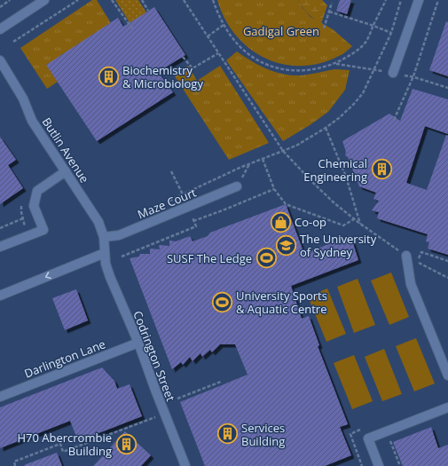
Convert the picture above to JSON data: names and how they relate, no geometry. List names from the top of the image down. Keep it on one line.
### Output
{"streets":{"street":["Butlin Avenue","Maze Court","Codrington Street","Darlington Lane"]},"crossings":[["Butlin Avenue","Maze Court"],["Butlin Avenue","Codrington Street"],["Codrington Street","Darlington Lane"]],"parks":["Gadigal Green"],"places":{"building":["Biochemistry & Microbiology","Chemical Engineering","Services Building","H70 Abercrombie Building"],"shop":["Co-op"],"school or university":["The University of Sydney"],"sports":["SUSF The Ledge","University Sports & Aquatic Centre"]}}
